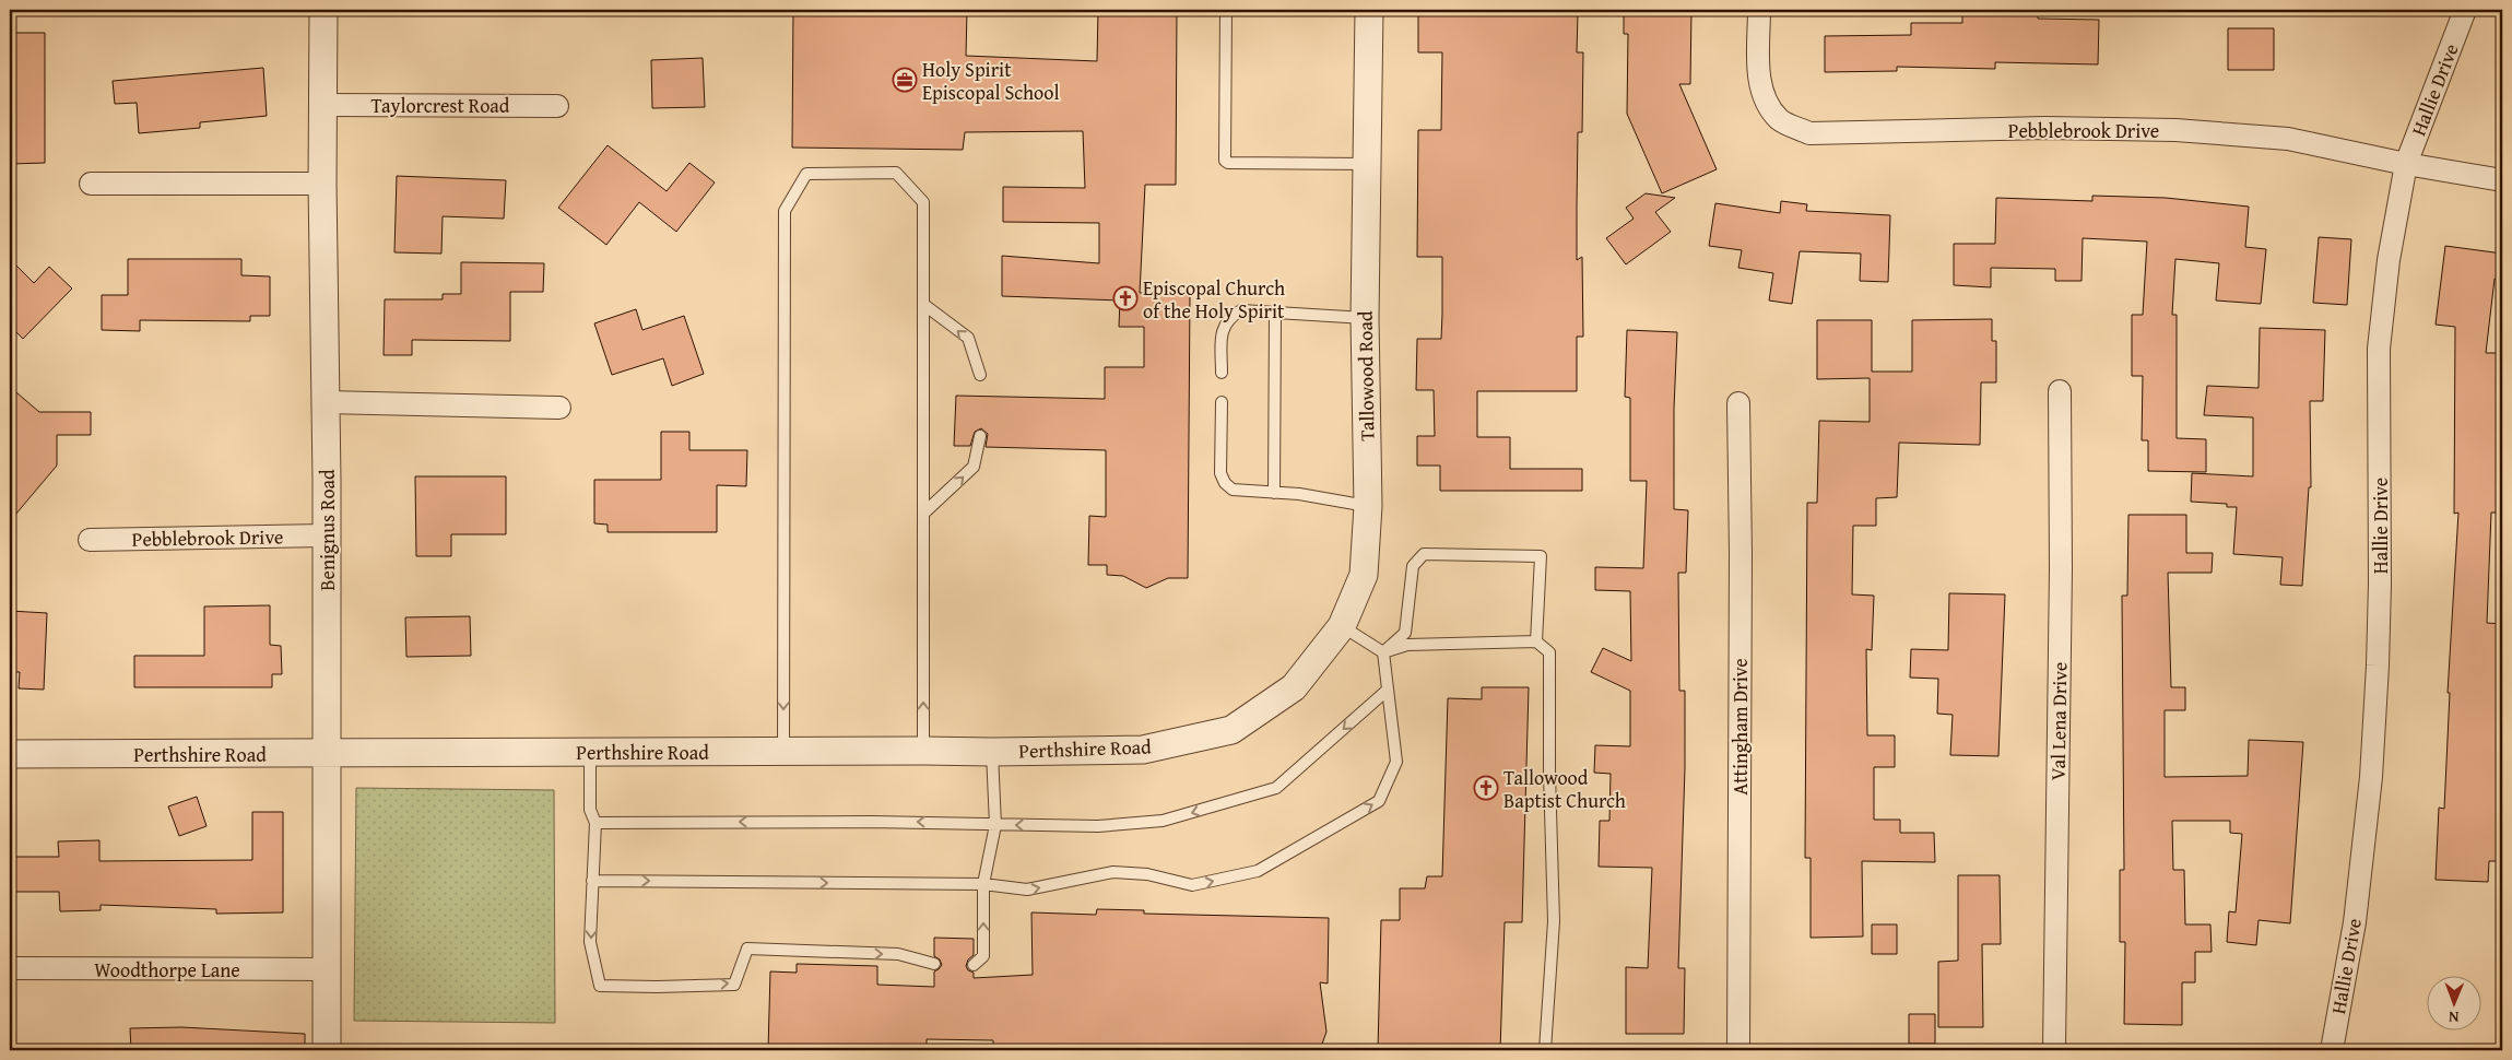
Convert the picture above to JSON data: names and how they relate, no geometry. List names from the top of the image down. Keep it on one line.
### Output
{"streets":{"street":["Hallie Drive","Taylorcrest Road","Pebblebrook Drive","Tallowood Road","Benignus Road","Val Lena Drive","Attingham Drive","Perthshire Road","Woodthorpe Lane"]},"crossings":[["Hallie Drive","Pebblebrook Drive"],["Taylorcrest Road","Benignus Road"],["Pebblebrook Drive","Benignus Road"],["Tallowood Road","Perthshire Road"],["Benignus Road","Perthshire Road"],["Benignus Road","Woodthorpe Lane"]],"places":{"office":["Holy Spirit Episcopal School"],"church":["Episcopal Church of the Holy Spirit","Tallowood Baptist Church"]},"north":"bottom"}
